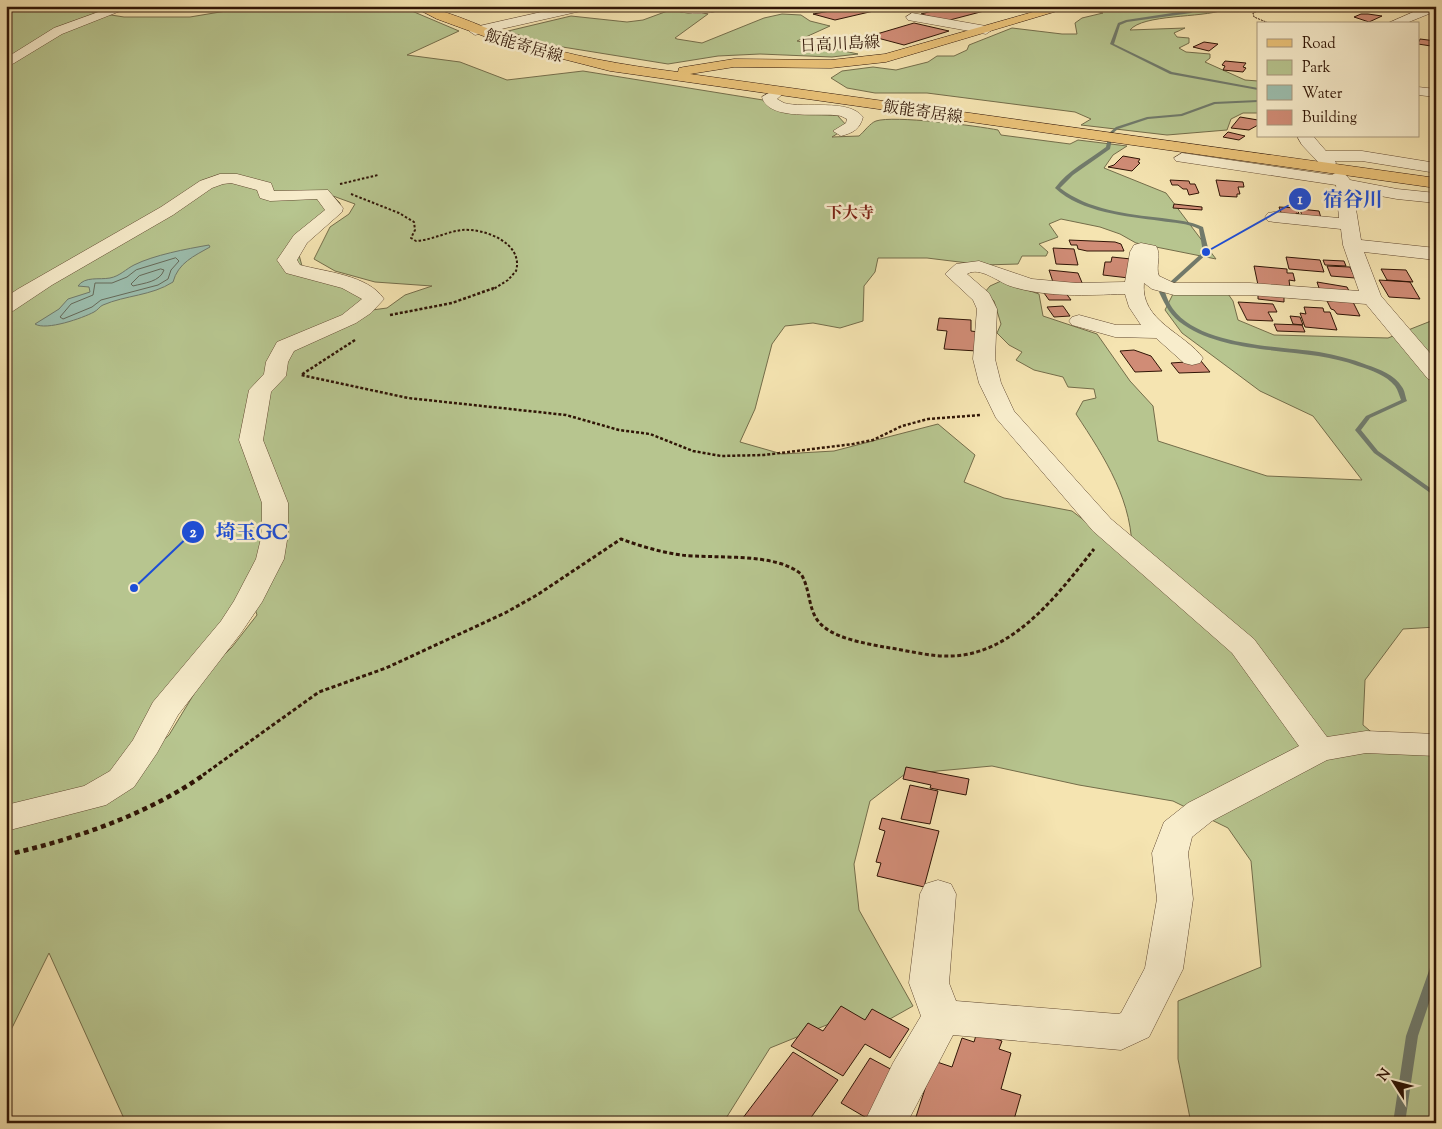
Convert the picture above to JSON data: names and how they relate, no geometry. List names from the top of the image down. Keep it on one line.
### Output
{"streets":{"main road":["日高川島線","飯能寄居線"]},"crossings":[["日高川島線","飯能寄居線"]],"districts":["下大寺"],"places":["宿谷川","埼玉GC"],"legend":["Road","Park","Water","Building"],"north":"top left"}
